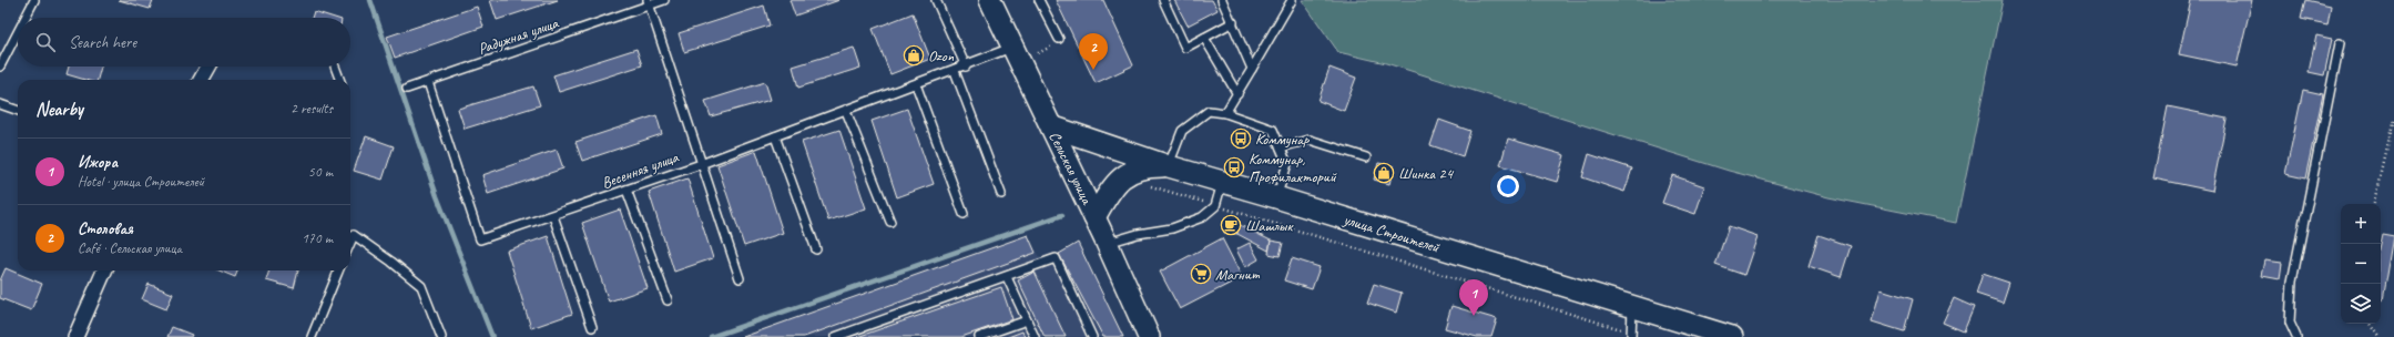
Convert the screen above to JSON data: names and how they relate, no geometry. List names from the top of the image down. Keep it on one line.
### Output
{"streets":{"main road":["Сельская улица","улица Строителей"],"lane":["Радужная улица","Весенняя улица"]},"crossings":[["Радужная улица","Весенняя улица"],["Сельская улица","Весенняя улица"],["Сельская улица","улица Строителей"]],"places":{"shop":["Ozon","Шинка 24"],"bus stop":["Коммунар","Коммунар, Профилакторий"],"cafe":["Шашлык"],"supermarket":["Магнит"]},"page":{"search":"Search here","pins":["2","1"],"heading":["Nearby","2 results"],"list":[{"mark":"1","name":"Ижора","note":"Hotel · улица Строителей","value":"50 m"},{"mark":"2","name":"Столовая","note":"Café · Сельская улица","value":"170 m"}],"map_buttons":["+","−"]}}
